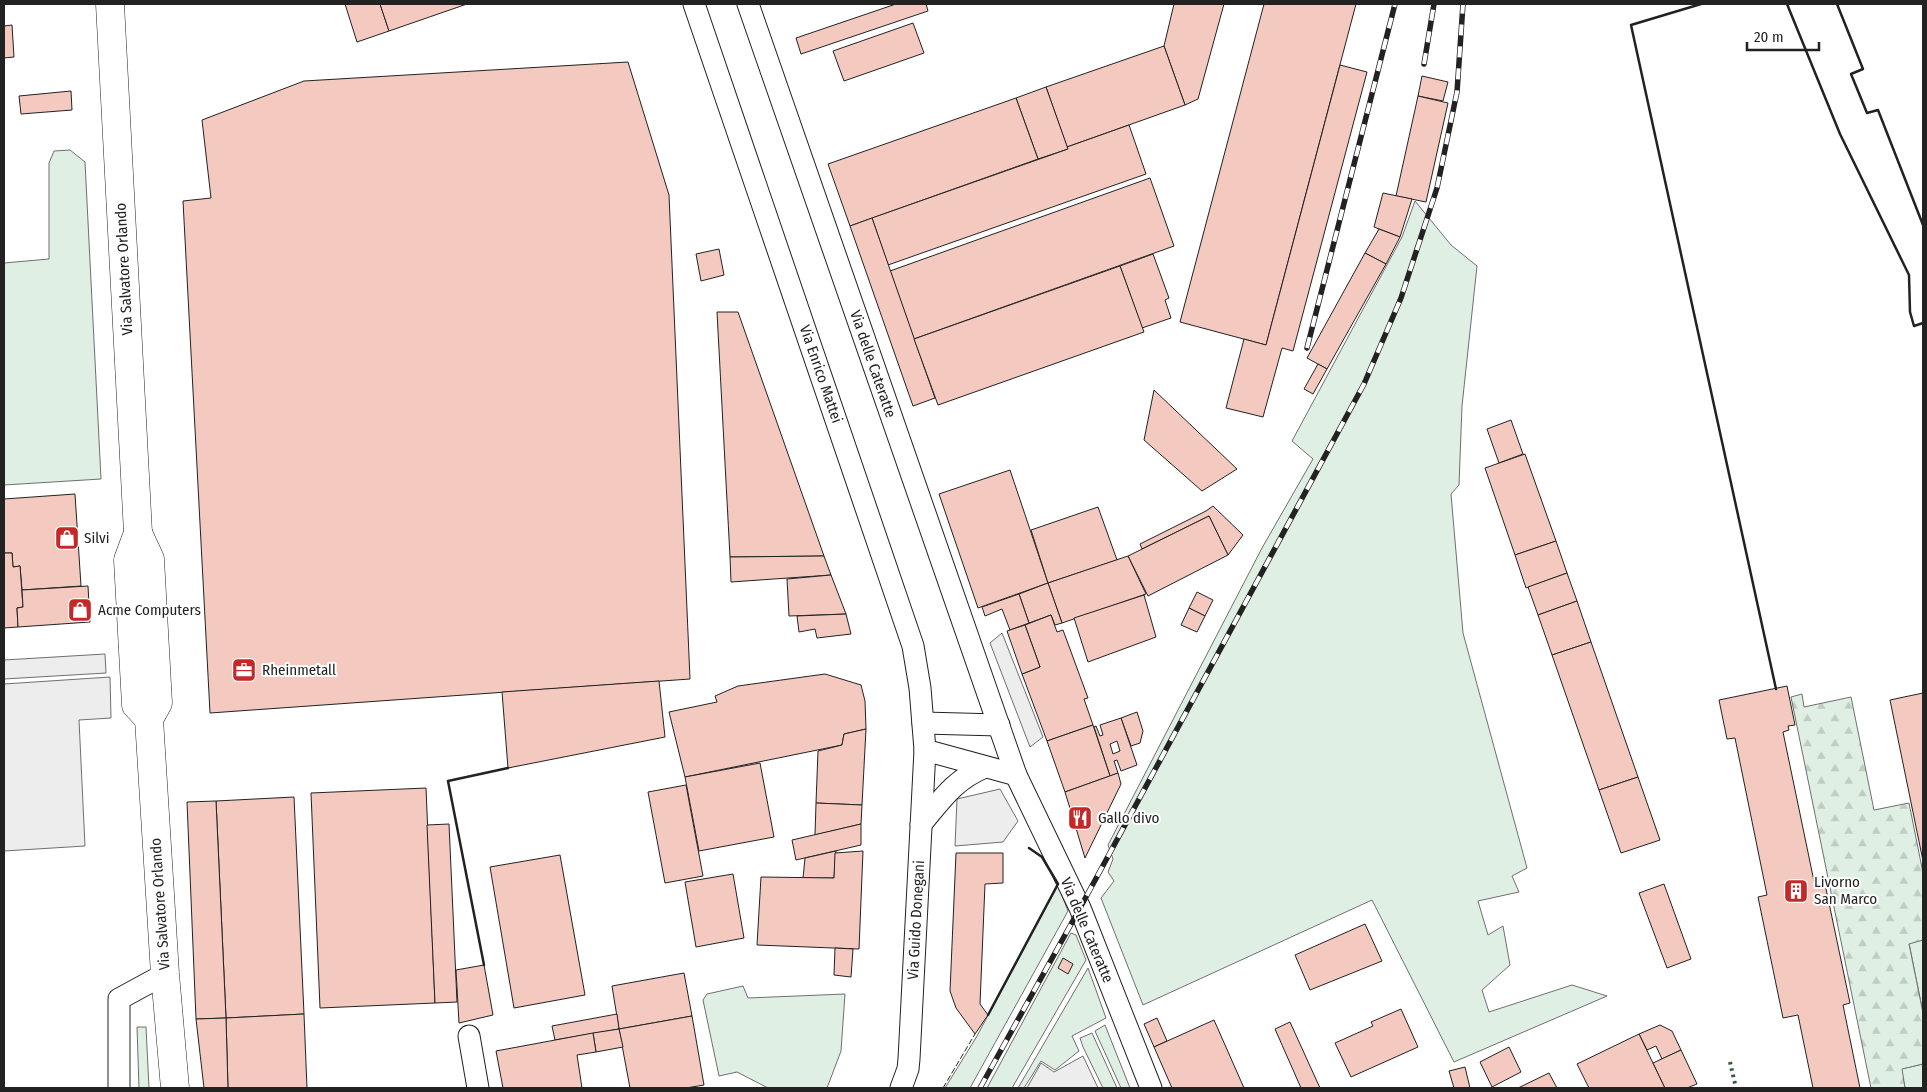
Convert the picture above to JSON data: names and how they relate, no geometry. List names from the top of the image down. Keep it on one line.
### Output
{"streets":{"main road":["Via Salvatore Orlando"],"street":["Via delle Cateratte","Via Enrico Mattei","Via Guido Donegani"]},"crossings":[["Via Enrico Mattei","Via Guido Donegani"]],"places":{"shop":["Silvi","Acme Computers"],"office":["Rheinmetall"],"restaurant":["Gallo divo"],"building":["Livorno San Marco"]},"scale_bar":"20 m"}
